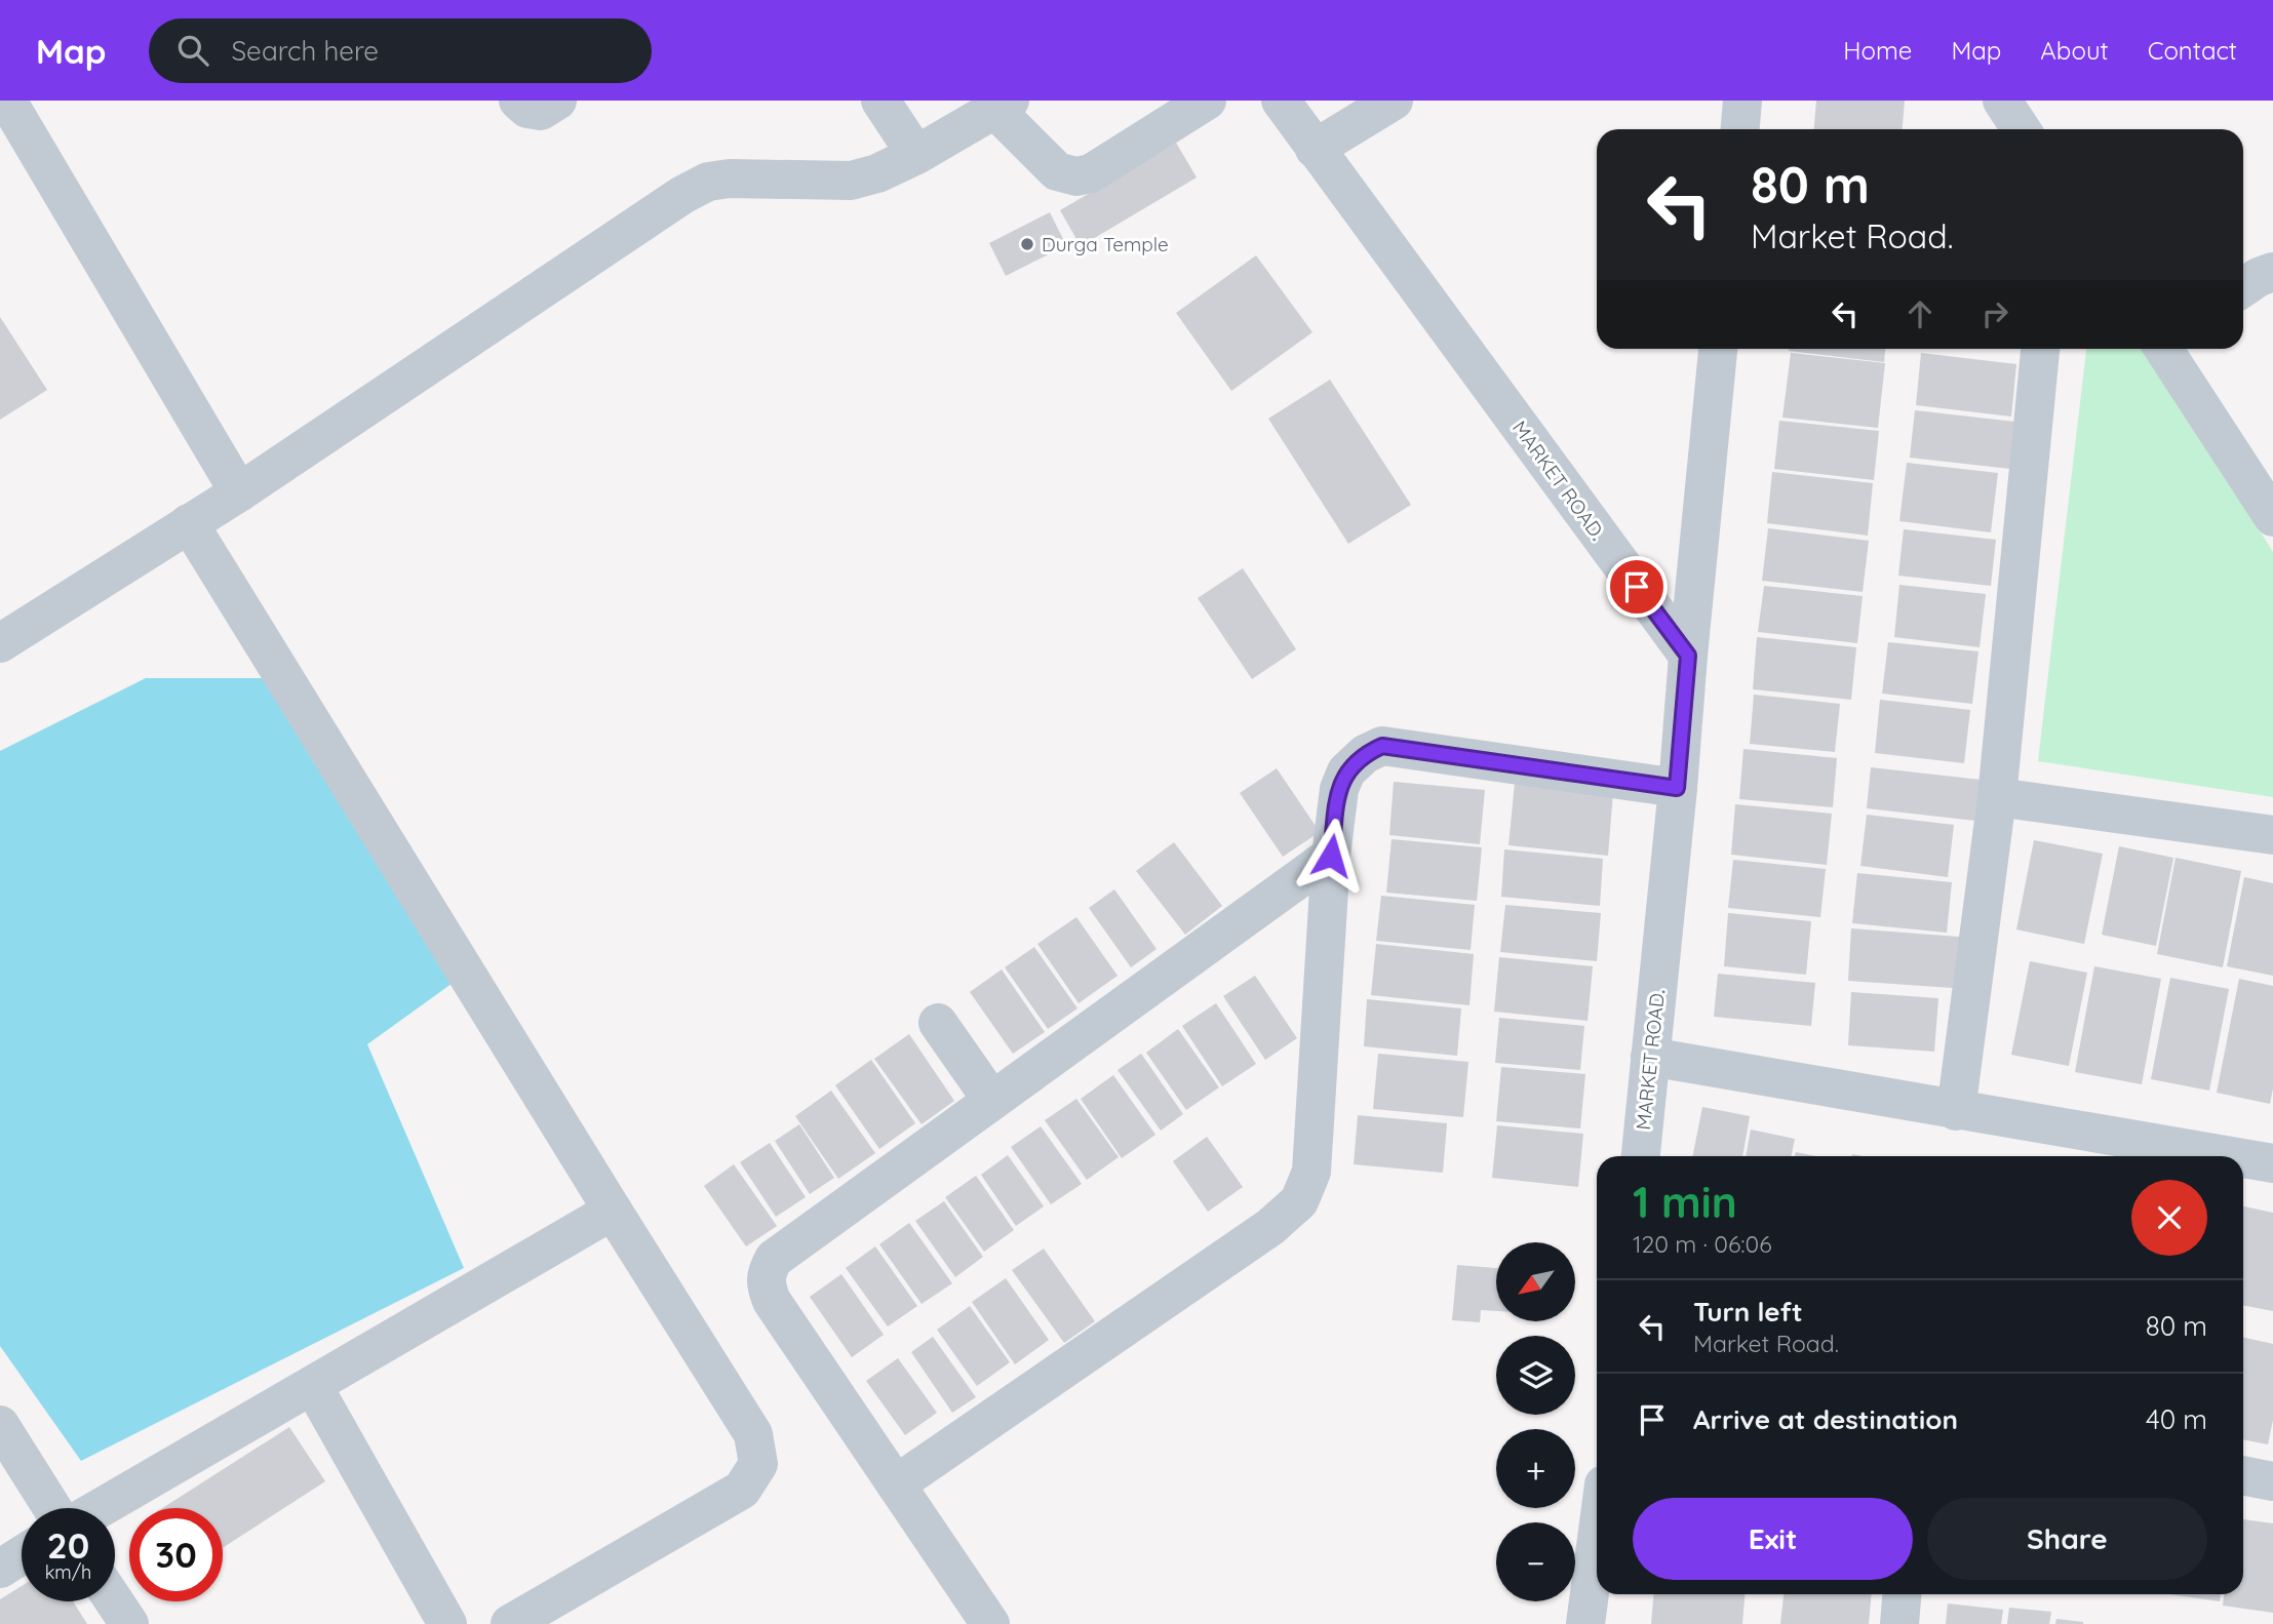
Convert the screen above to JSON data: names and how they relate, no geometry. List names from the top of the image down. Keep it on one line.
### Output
{"streets":{"street":["MARKET ROAD."]},"places":["Durga Temple"],"north":"bottom left","page":{"header":"Map","search":"Search here","nav":["Home","Map","About","Contact"],"turn":["80 m","Market Road."],"heading":["1 min","120 m · 06:06"],"map_buttons":["+","−"],"list":[{"name":"Turn left","note":"Market Road.","value":"80 m"},{"name":"Arrive at destination","value":"40 m"}],"buttons":["Exit","Share"],"speed":"20 km/h","limit":"30"}}
